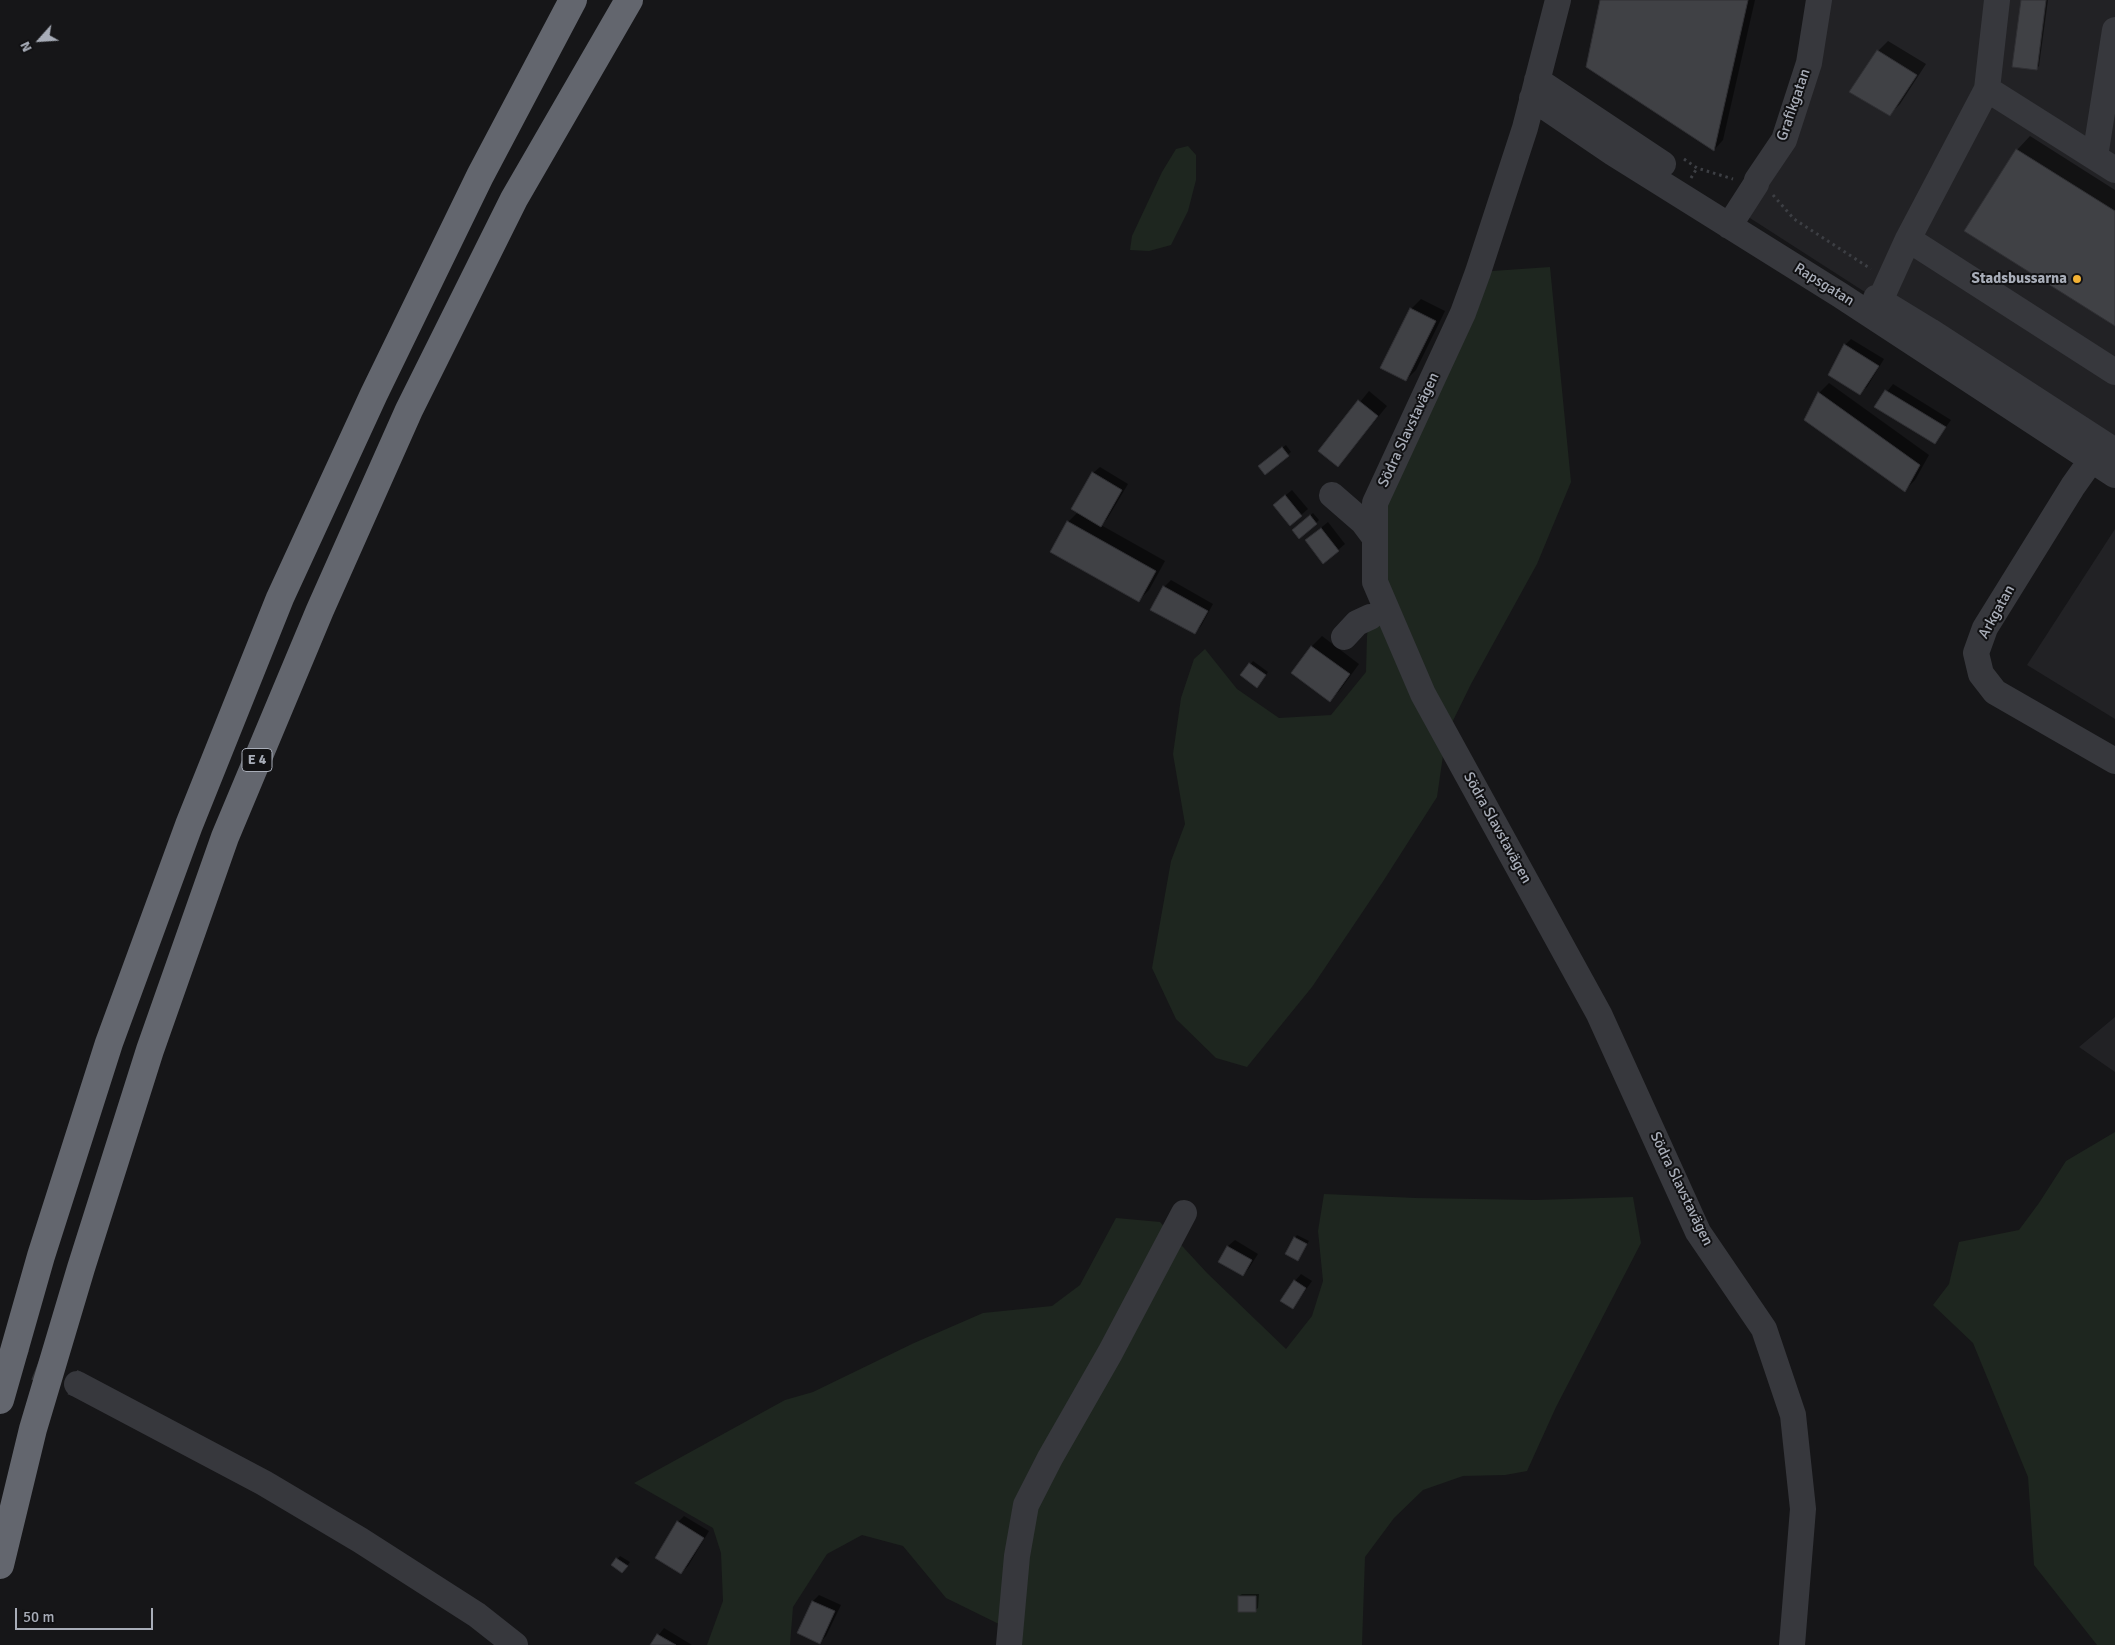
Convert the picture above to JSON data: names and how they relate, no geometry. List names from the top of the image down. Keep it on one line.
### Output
{"streets":{"highway":["E 4"],"street":["Grafikgatan","Rapsgatan","Södra Slavstavägen","Arkgatan"]},"crossings":[["Grafikgatan","Rapsgatan"],["Rapsgatan","Södra Slavstavägen"],["Rapsgatan","Arkgatan"]],"places":["Stadsbussarna"],"scale_bar":"50 m","north":"bottom left"}
